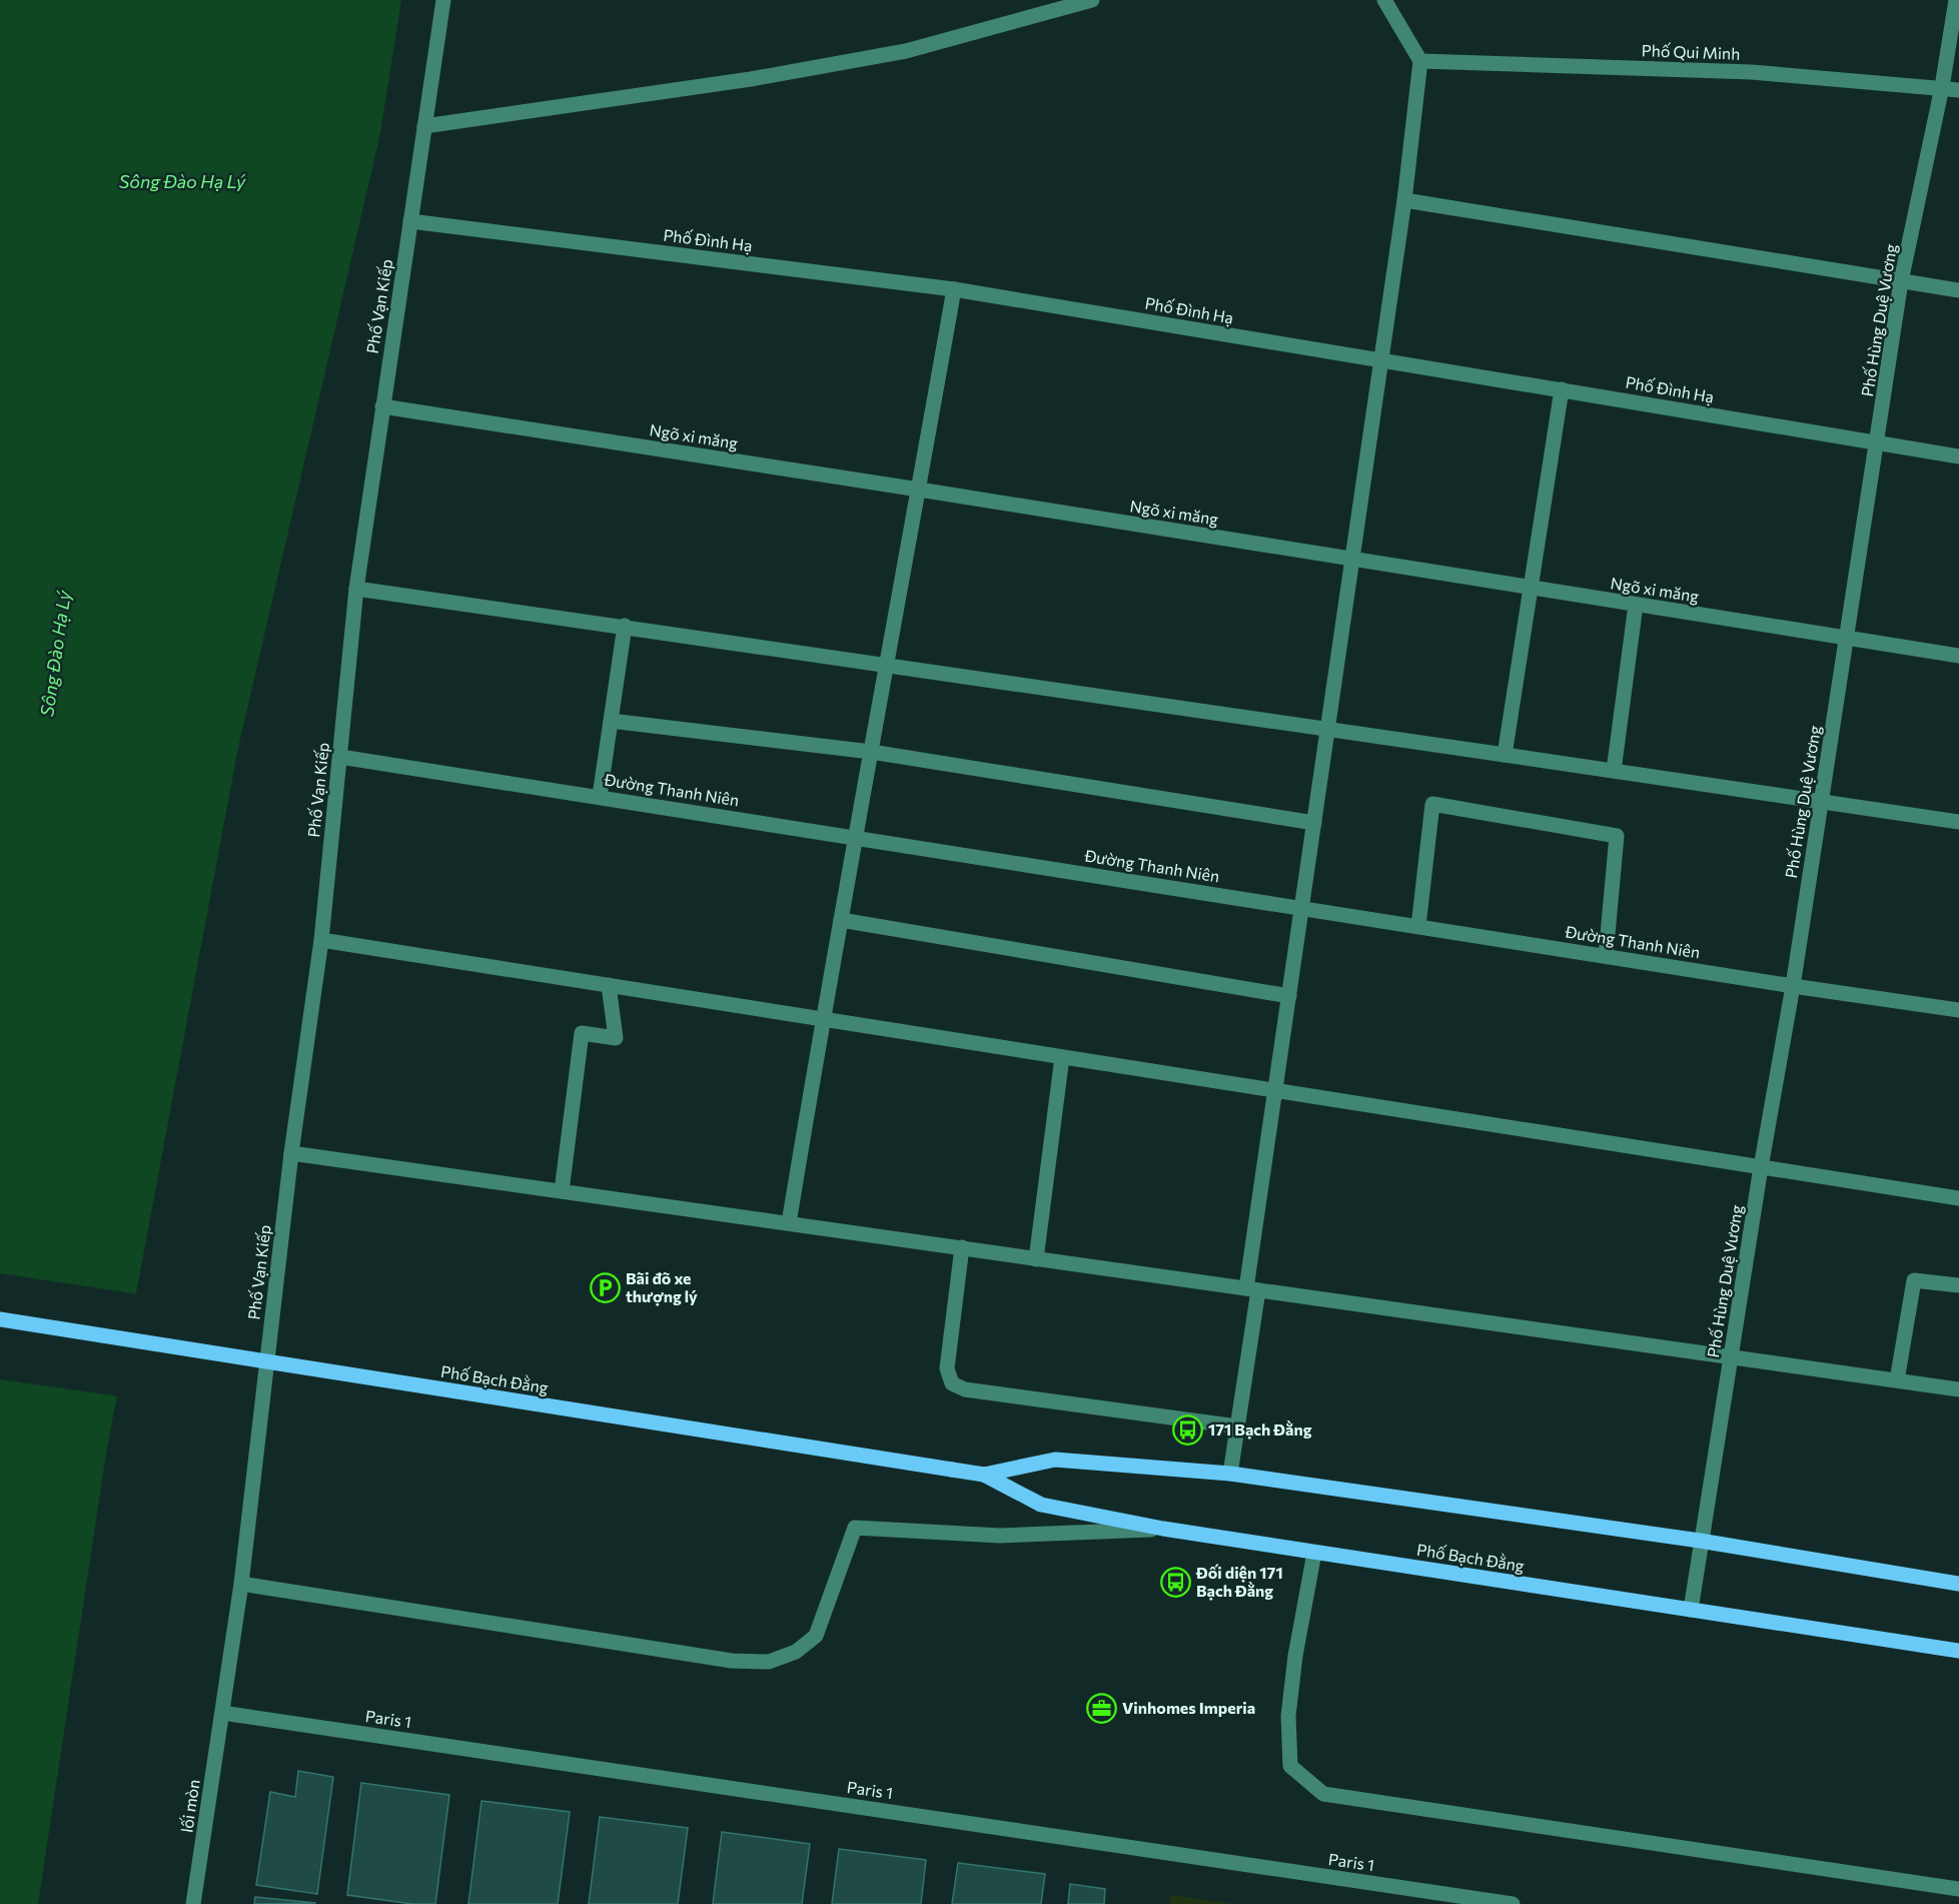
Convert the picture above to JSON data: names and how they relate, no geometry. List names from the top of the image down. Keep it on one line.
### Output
{"streets":{"main road":["Phố Bạch Đằng"],"street":["Phố Qui Minh","Phố Đình Hạ","Phố Vạn Kiếp","Phố Hùng Duệ Vương","Ngõ xi măng","Đường Thanh Niên","Paris 1","lối mòn"]},"crossings":[["Phố Qui Minh","Phố Hùng Duệ Vương"],["Phố Đình Hạ","Phố Vạn Kiếp"],["Phố Đình Hạ","Phố Hùng Duệ Vương"],["Phố Vạn Kiếp","Ngõ xi măng"],["Phố Vạn Kiếp","Đường Thanh Niên"],["Phố Vạn Kiếp","Paris 1"],["Phố Vạn Kiếp","lối mòn"],["Phố Hùng Duệ Vương","Ngõ xi măng"],["Phố Hùng Duệ Vương","Đường Thanh Niên"],["Phố Hùng Duệ Vương","Phố Bạch Đằng"],["Paris 1","lối mòn"]],"water":["Sông Đào Hạ Lý"],"places":{"parking":["Bãi đõ xe thượng lý"],"bus stop":["171 Bạch Đằng","Đối diện 171 Bạch Đằng"],"office":["Vinhomes Imperia"]}}
